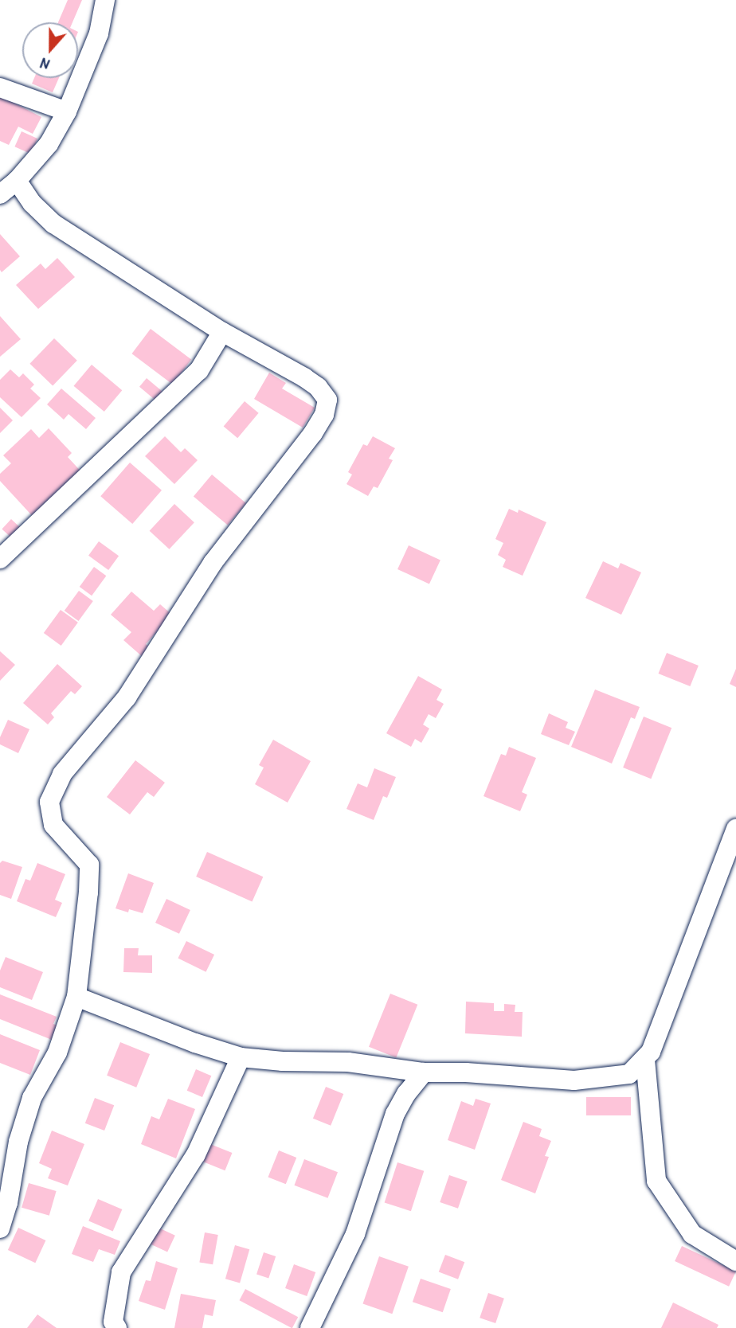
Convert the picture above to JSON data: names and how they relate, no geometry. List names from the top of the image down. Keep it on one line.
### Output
{"north":"bottom"}
